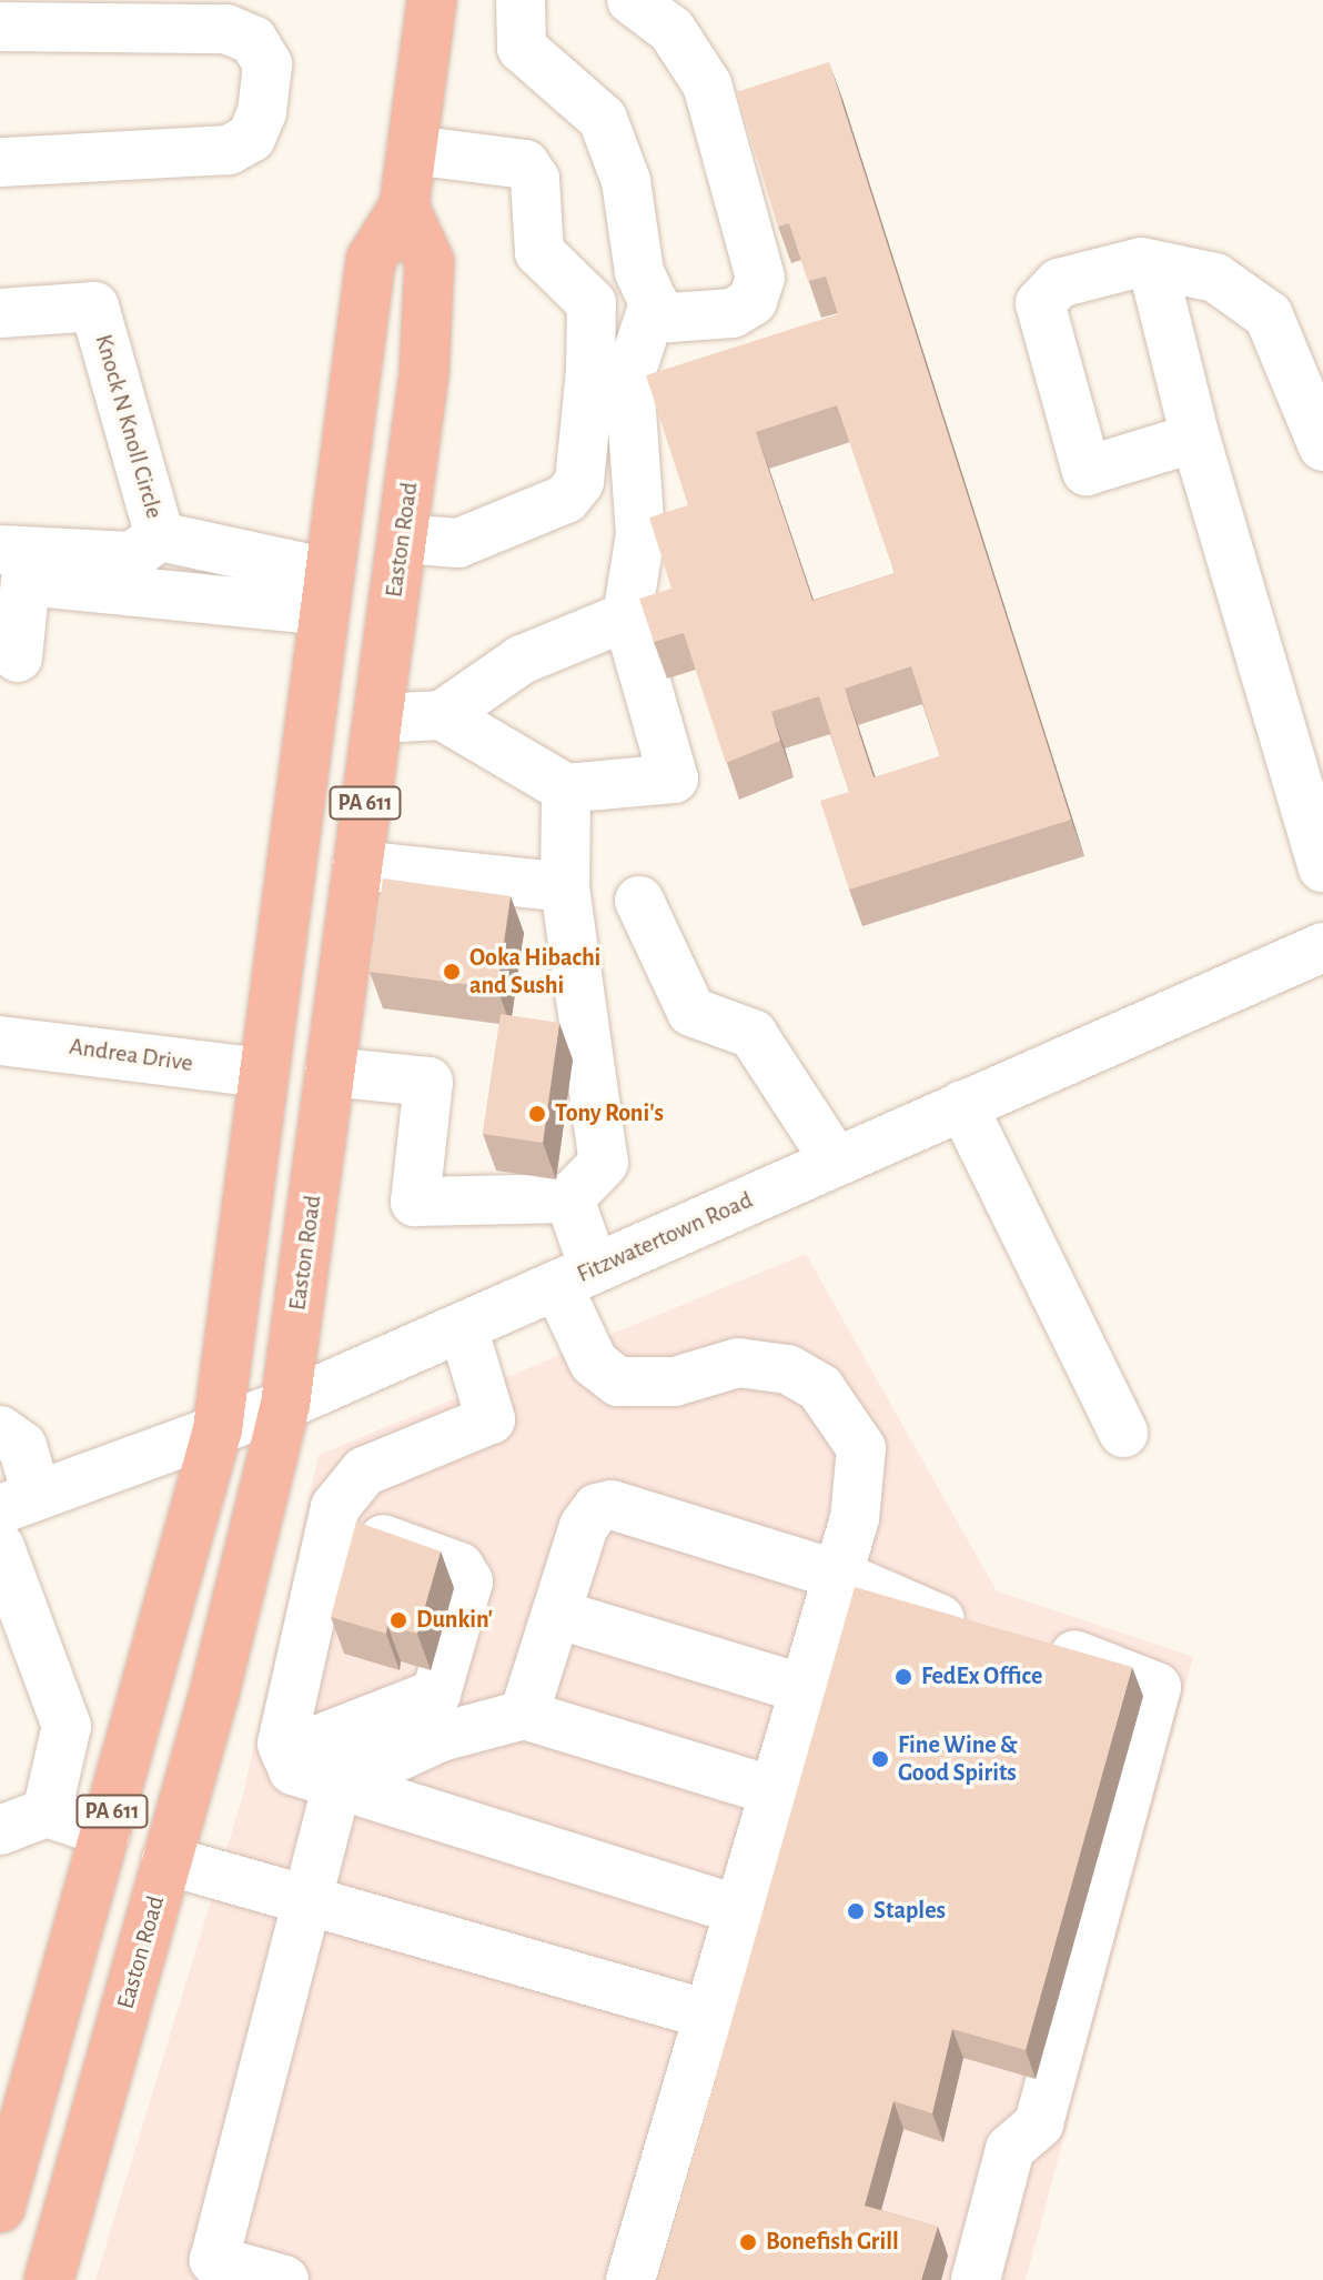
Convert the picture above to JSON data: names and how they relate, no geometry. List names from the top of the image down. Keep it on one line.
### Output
{"streets":{"highway":["Easton Road","PA 611"],"street":["Knock N Knoll Circle","Andrea Drive","Fitzwatertown Road"]},"crossings":[["Knock N Knoll Circle","PA 611"],["Easton Road","PA 611"],["Easton Road","Fitzwatertown Road"],["PA 611","Andrea Drive"],["PA 611","Fitzwatertown Road"]],"places":["Ooka Hibachi and Sushi","Tony Roni's","Dunkin'","FedEx Office","Fine Wine & Good Spirits","Staples","Bonefish Grill"]}
